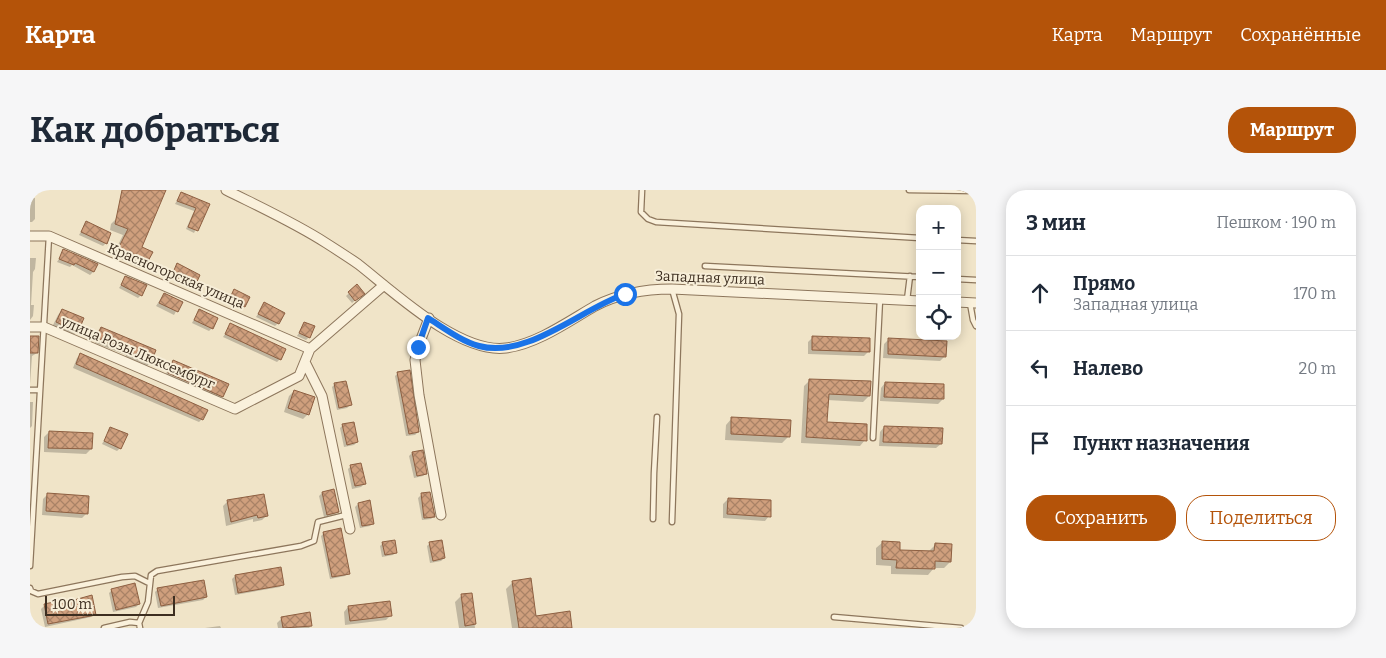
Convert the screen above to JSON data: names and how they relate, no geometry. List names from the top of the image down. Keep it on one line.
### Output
{"streets":{"street":["Красногорская улица","Западная улица","улица Розы Люксембург"]},"scale_bar":"100 m","page":{"header":"Карта","nav":["Карта","Маршрут","Сохранённые"],"buttons":["Маршрут",["Сохранить","Поделиться"]],"title":"Как добраться","heading":["3 мин","Пешком · 190 m"],"map_buttons":["+","−"],"list":[["Прямо","Западная улица","170 m"],["Налево","20 m"],"Пункт назначения"],"scale":"100 m"}}
